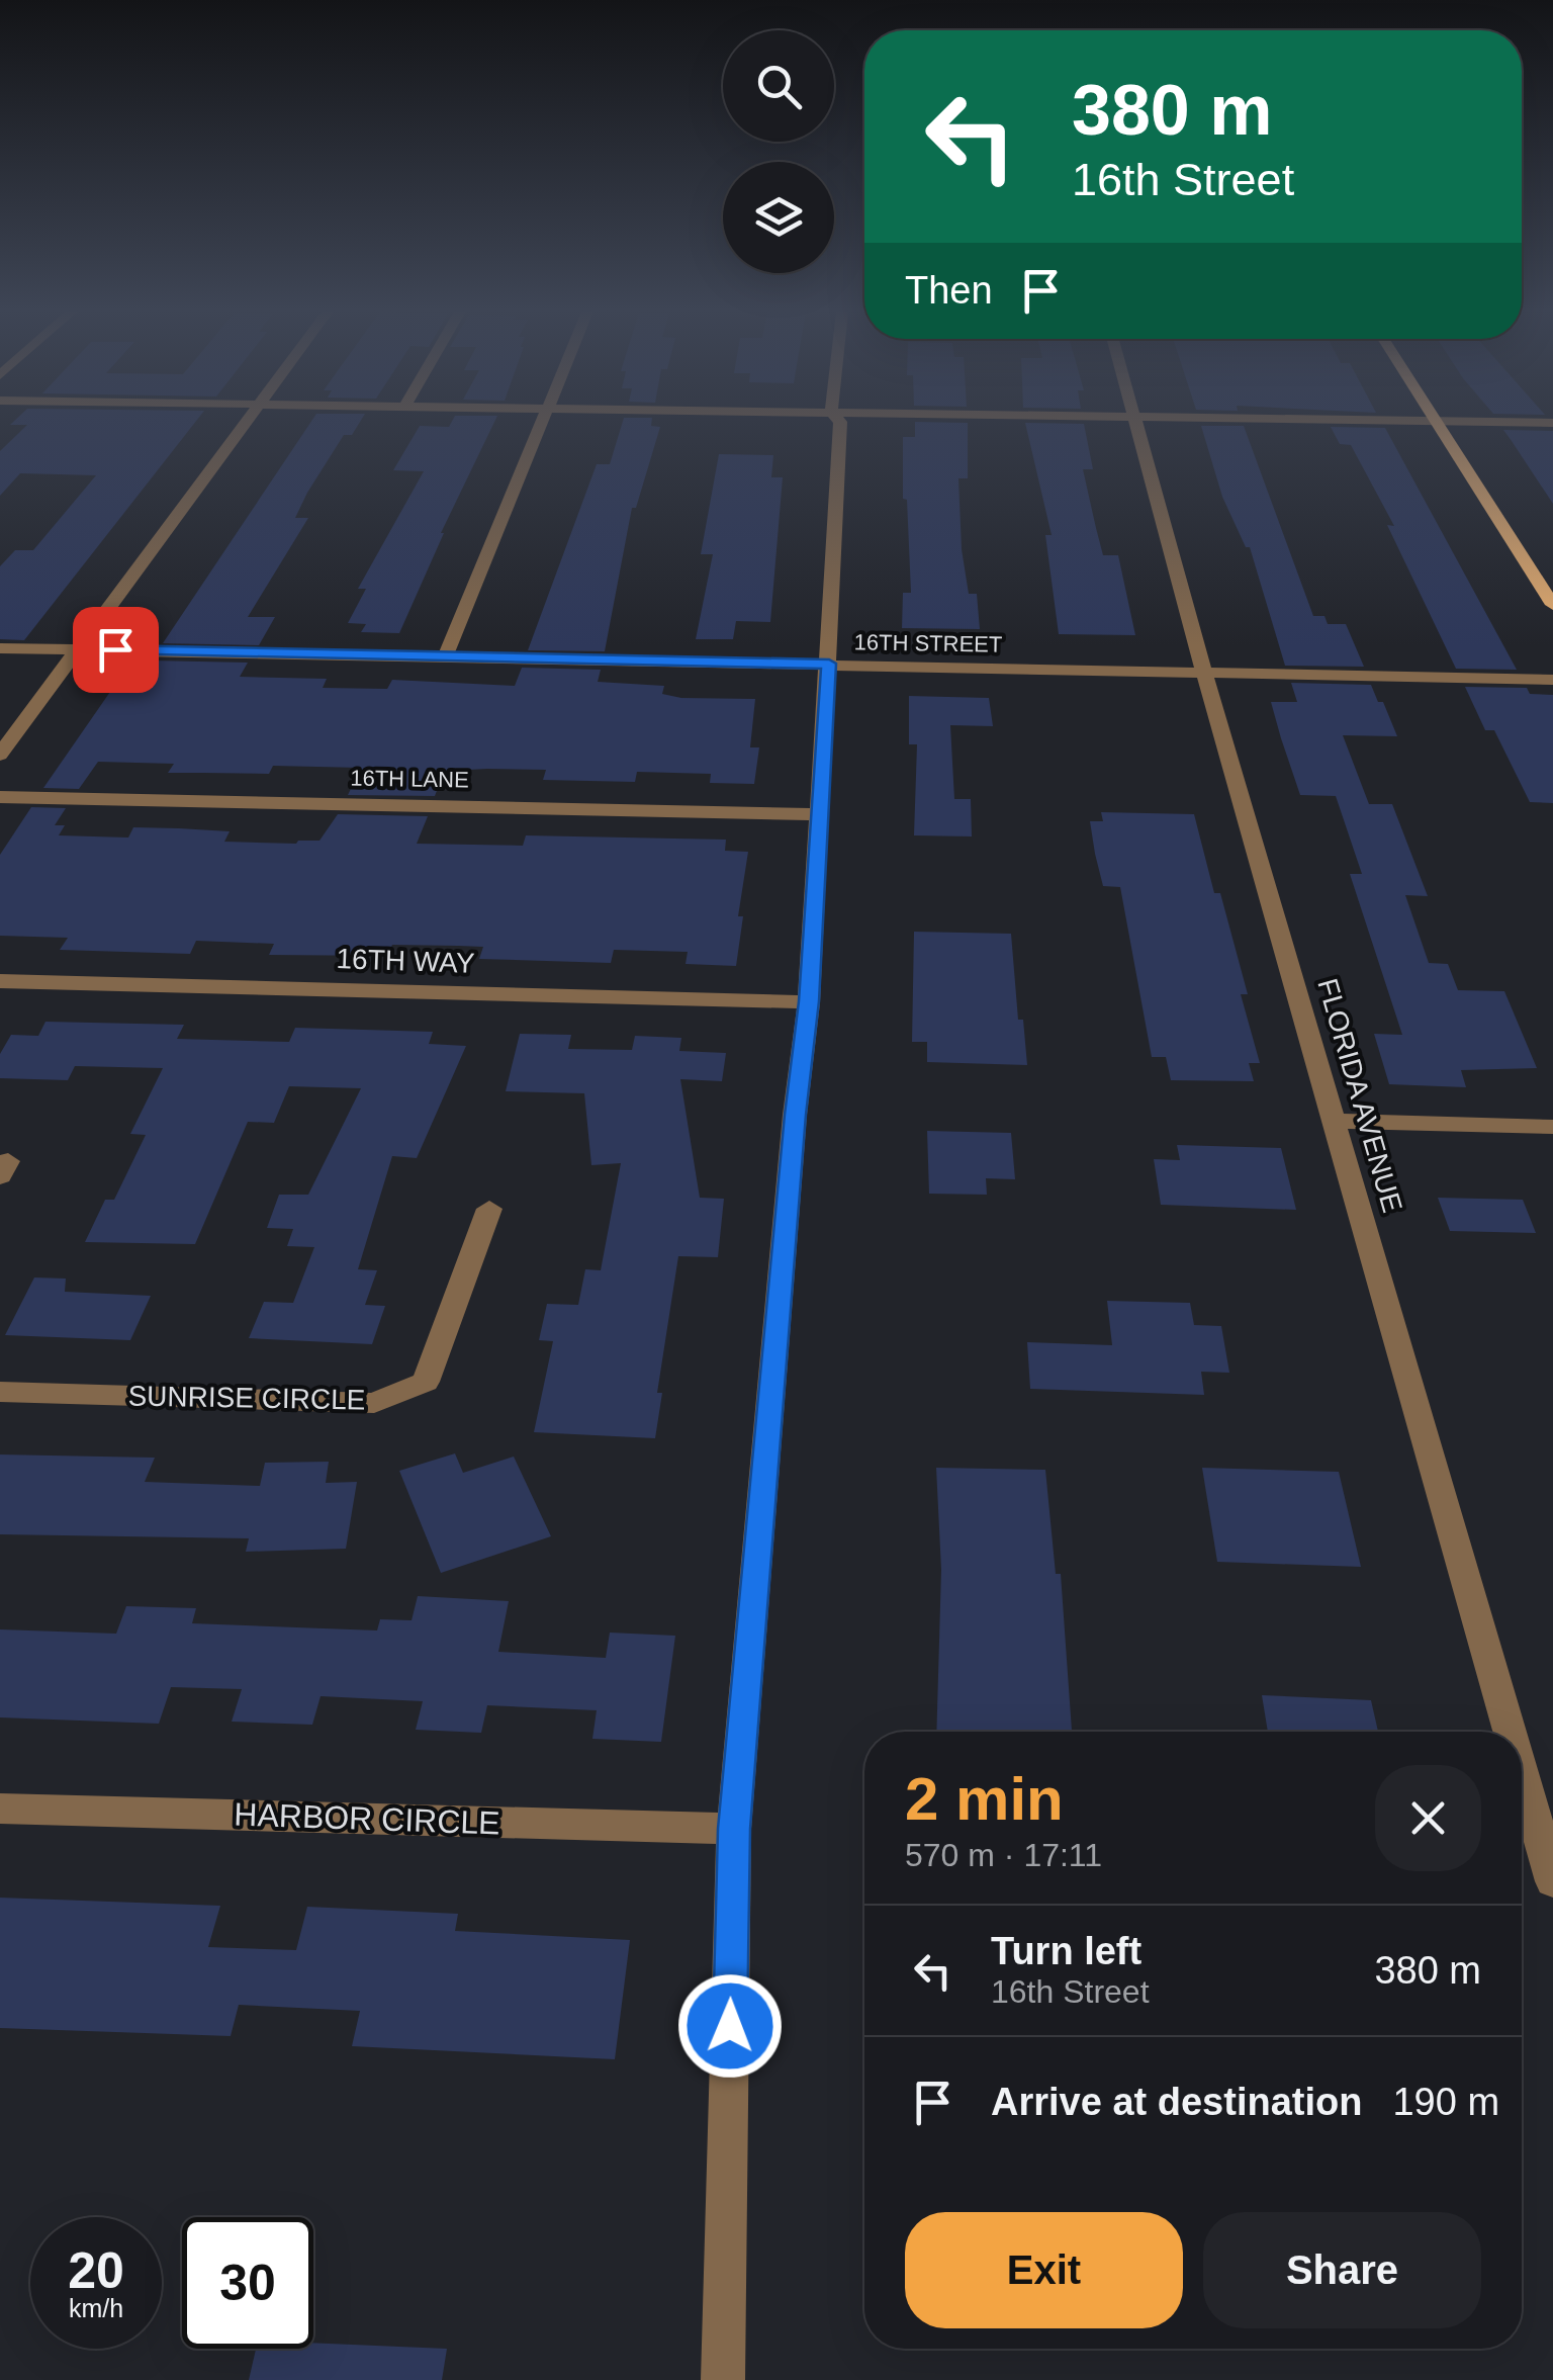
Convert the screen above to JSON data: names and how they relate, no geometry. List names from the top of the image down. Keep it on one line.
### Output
{"streets":{"street":["16TH STREET","16TH LANE","16TH WAY","FLORIDA AVENUE","SUNRISE CIRCLE","HARBOR CIRCLE"]},"crossings":[["16TH STREET","FLORIDA AVENUE"]],"page":{"turn":["380 m","16th Street"],"then":"Then","heading":["2 min","570 m · 17:11"],"list":[{"name":"Turn left","note":"16th Street","value":"380 m"},{"name":"Arrive at destination","value":"190 m"}],"buttons":["Exit","Share"],"speed":"20 km/h","limit":"30"}}
